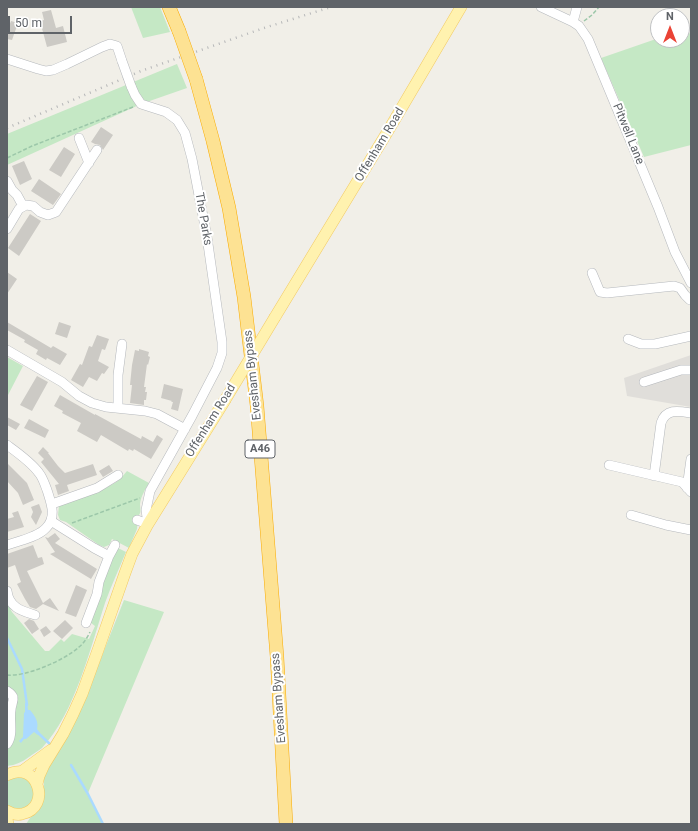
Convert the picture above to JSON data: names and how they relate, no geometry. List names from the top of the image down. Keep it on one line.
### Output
{"streets":{"highway":["Evesham Bypass","A46"],"main road":["Offenham Road"],"street":["Pitwell Lane","The Parks"]},"crossings":[["Offenham Road","The Parks"]],"scale_bar":"50 m","north":"top"}
